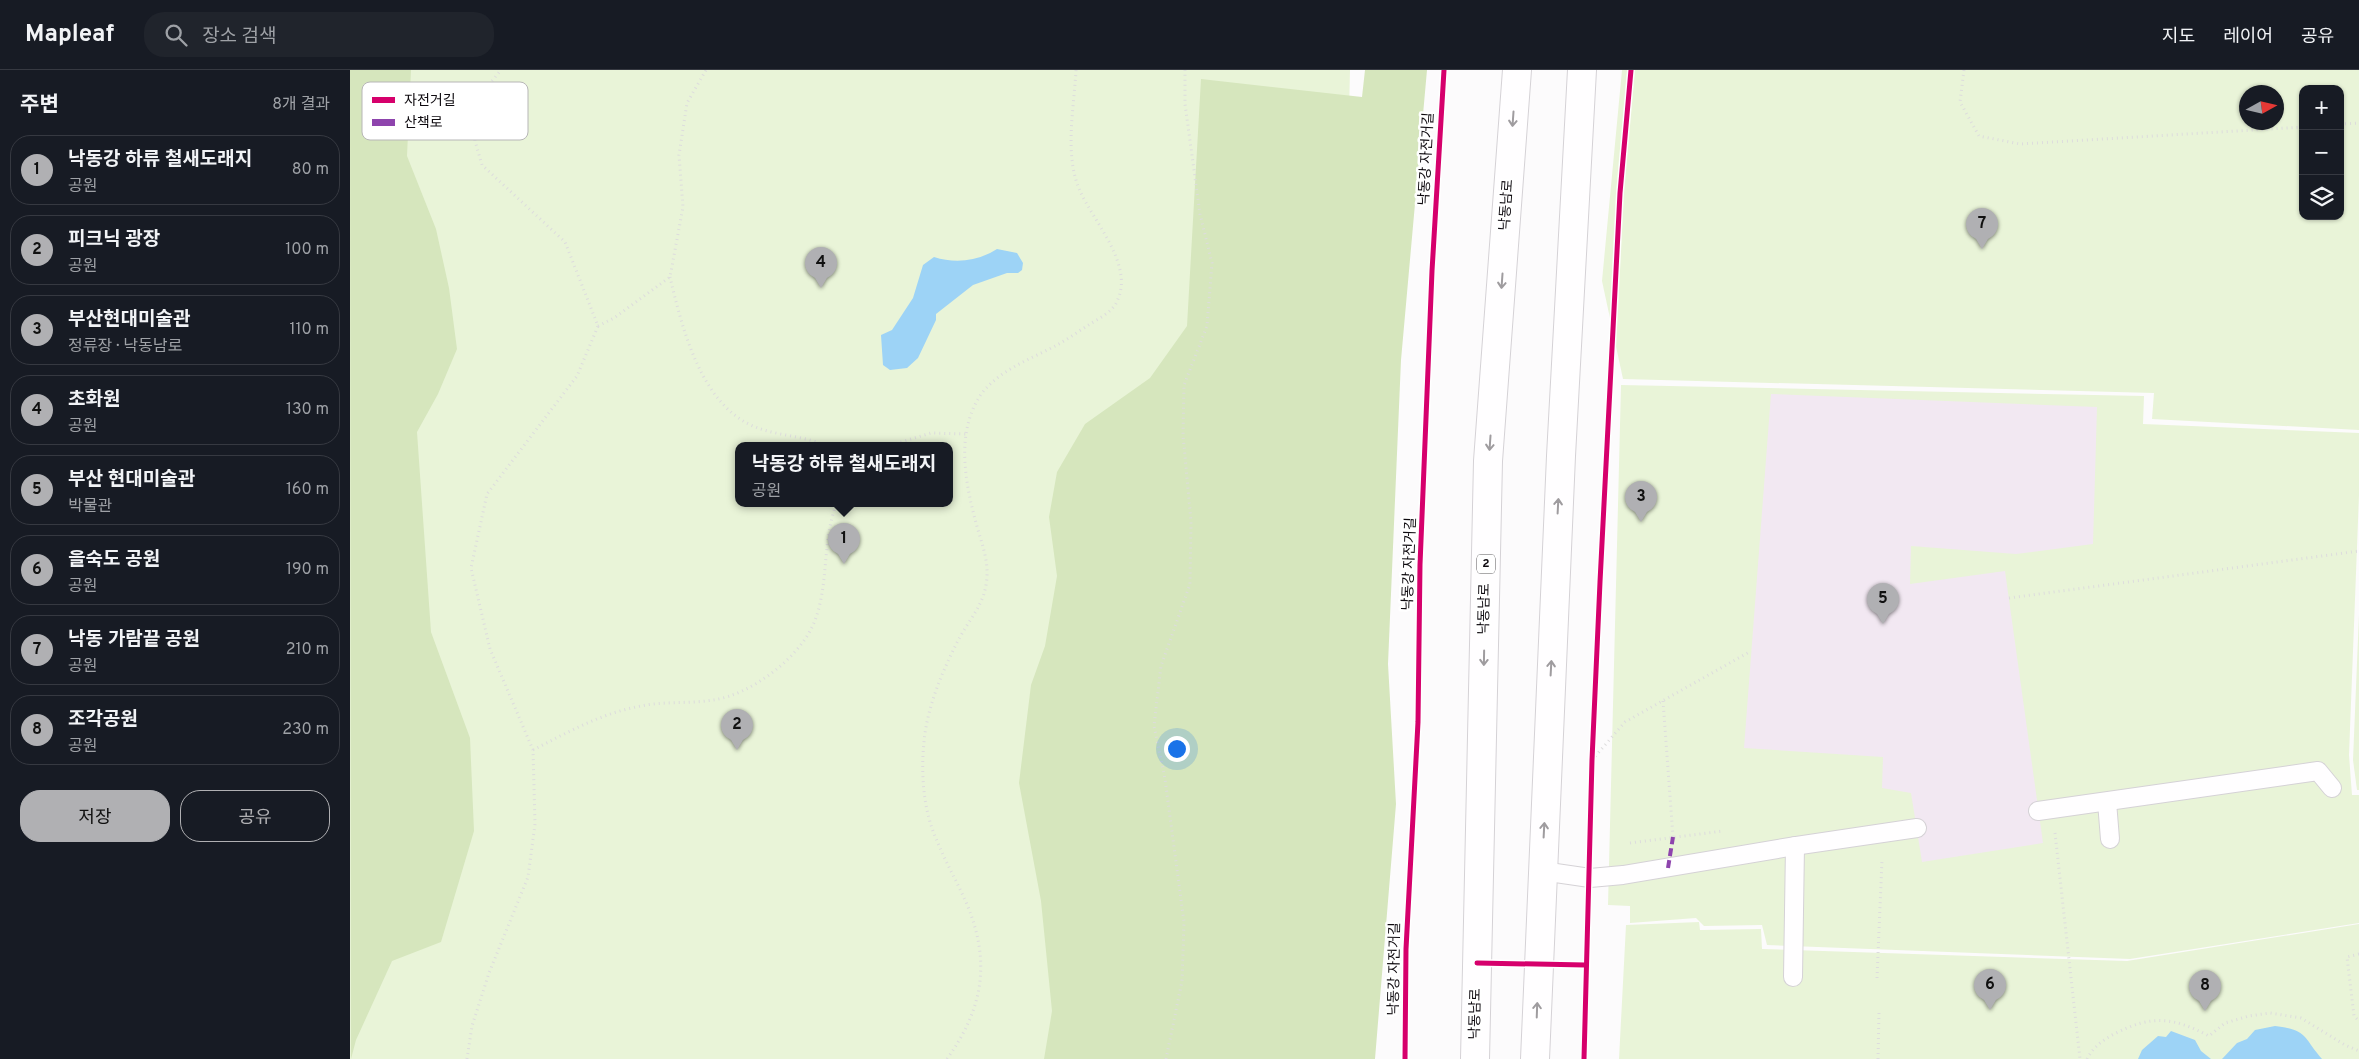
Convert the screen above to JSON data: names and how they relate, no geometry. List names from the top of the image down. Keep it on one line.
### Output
{"streets":{"main road":["낙동남로","2"],"cycle path":["낙동강 자전거길"]},"legend":["자전거길","산책로"],"north":"right","page":{"header":"Mapleaf","search":"장소 검색","nav":["지도","레이어","공유"],"heading":["주변","8개 결과"],"map_buttons":["+","−"],"list":[{"mark":"1","name":"낙동강 하류 철새도래지","note":"공원","value":"80 m"},{"mark":"2","name":"피크닉 광장","note":"공원","value":"100 m"},{"mark":"3","name":"부산현대미술관","note":"정류장 · 낙동남로","value":"110 m"},{"mark":"4","name":"초화원","note":"공원","value":"130 m"},{"mark":"5","name":"부산 현대미술관","note":"박물관","value":"160 m"},{"mark":"6","name":"을숙도 공원","note":"공원","value":"190 m"},{"mark":"7","name":"낙동 가람끝 공원","note":"공원","value":"210 m"},{"mark":"8","name":"조각공원","note":"공원","value":"230 m"}],"pins":["7","4","3","1","5","2","6","8"],"popup":["낙동강 하류 철새도래지","공원"],"buttons":["저장","공유"]}}
